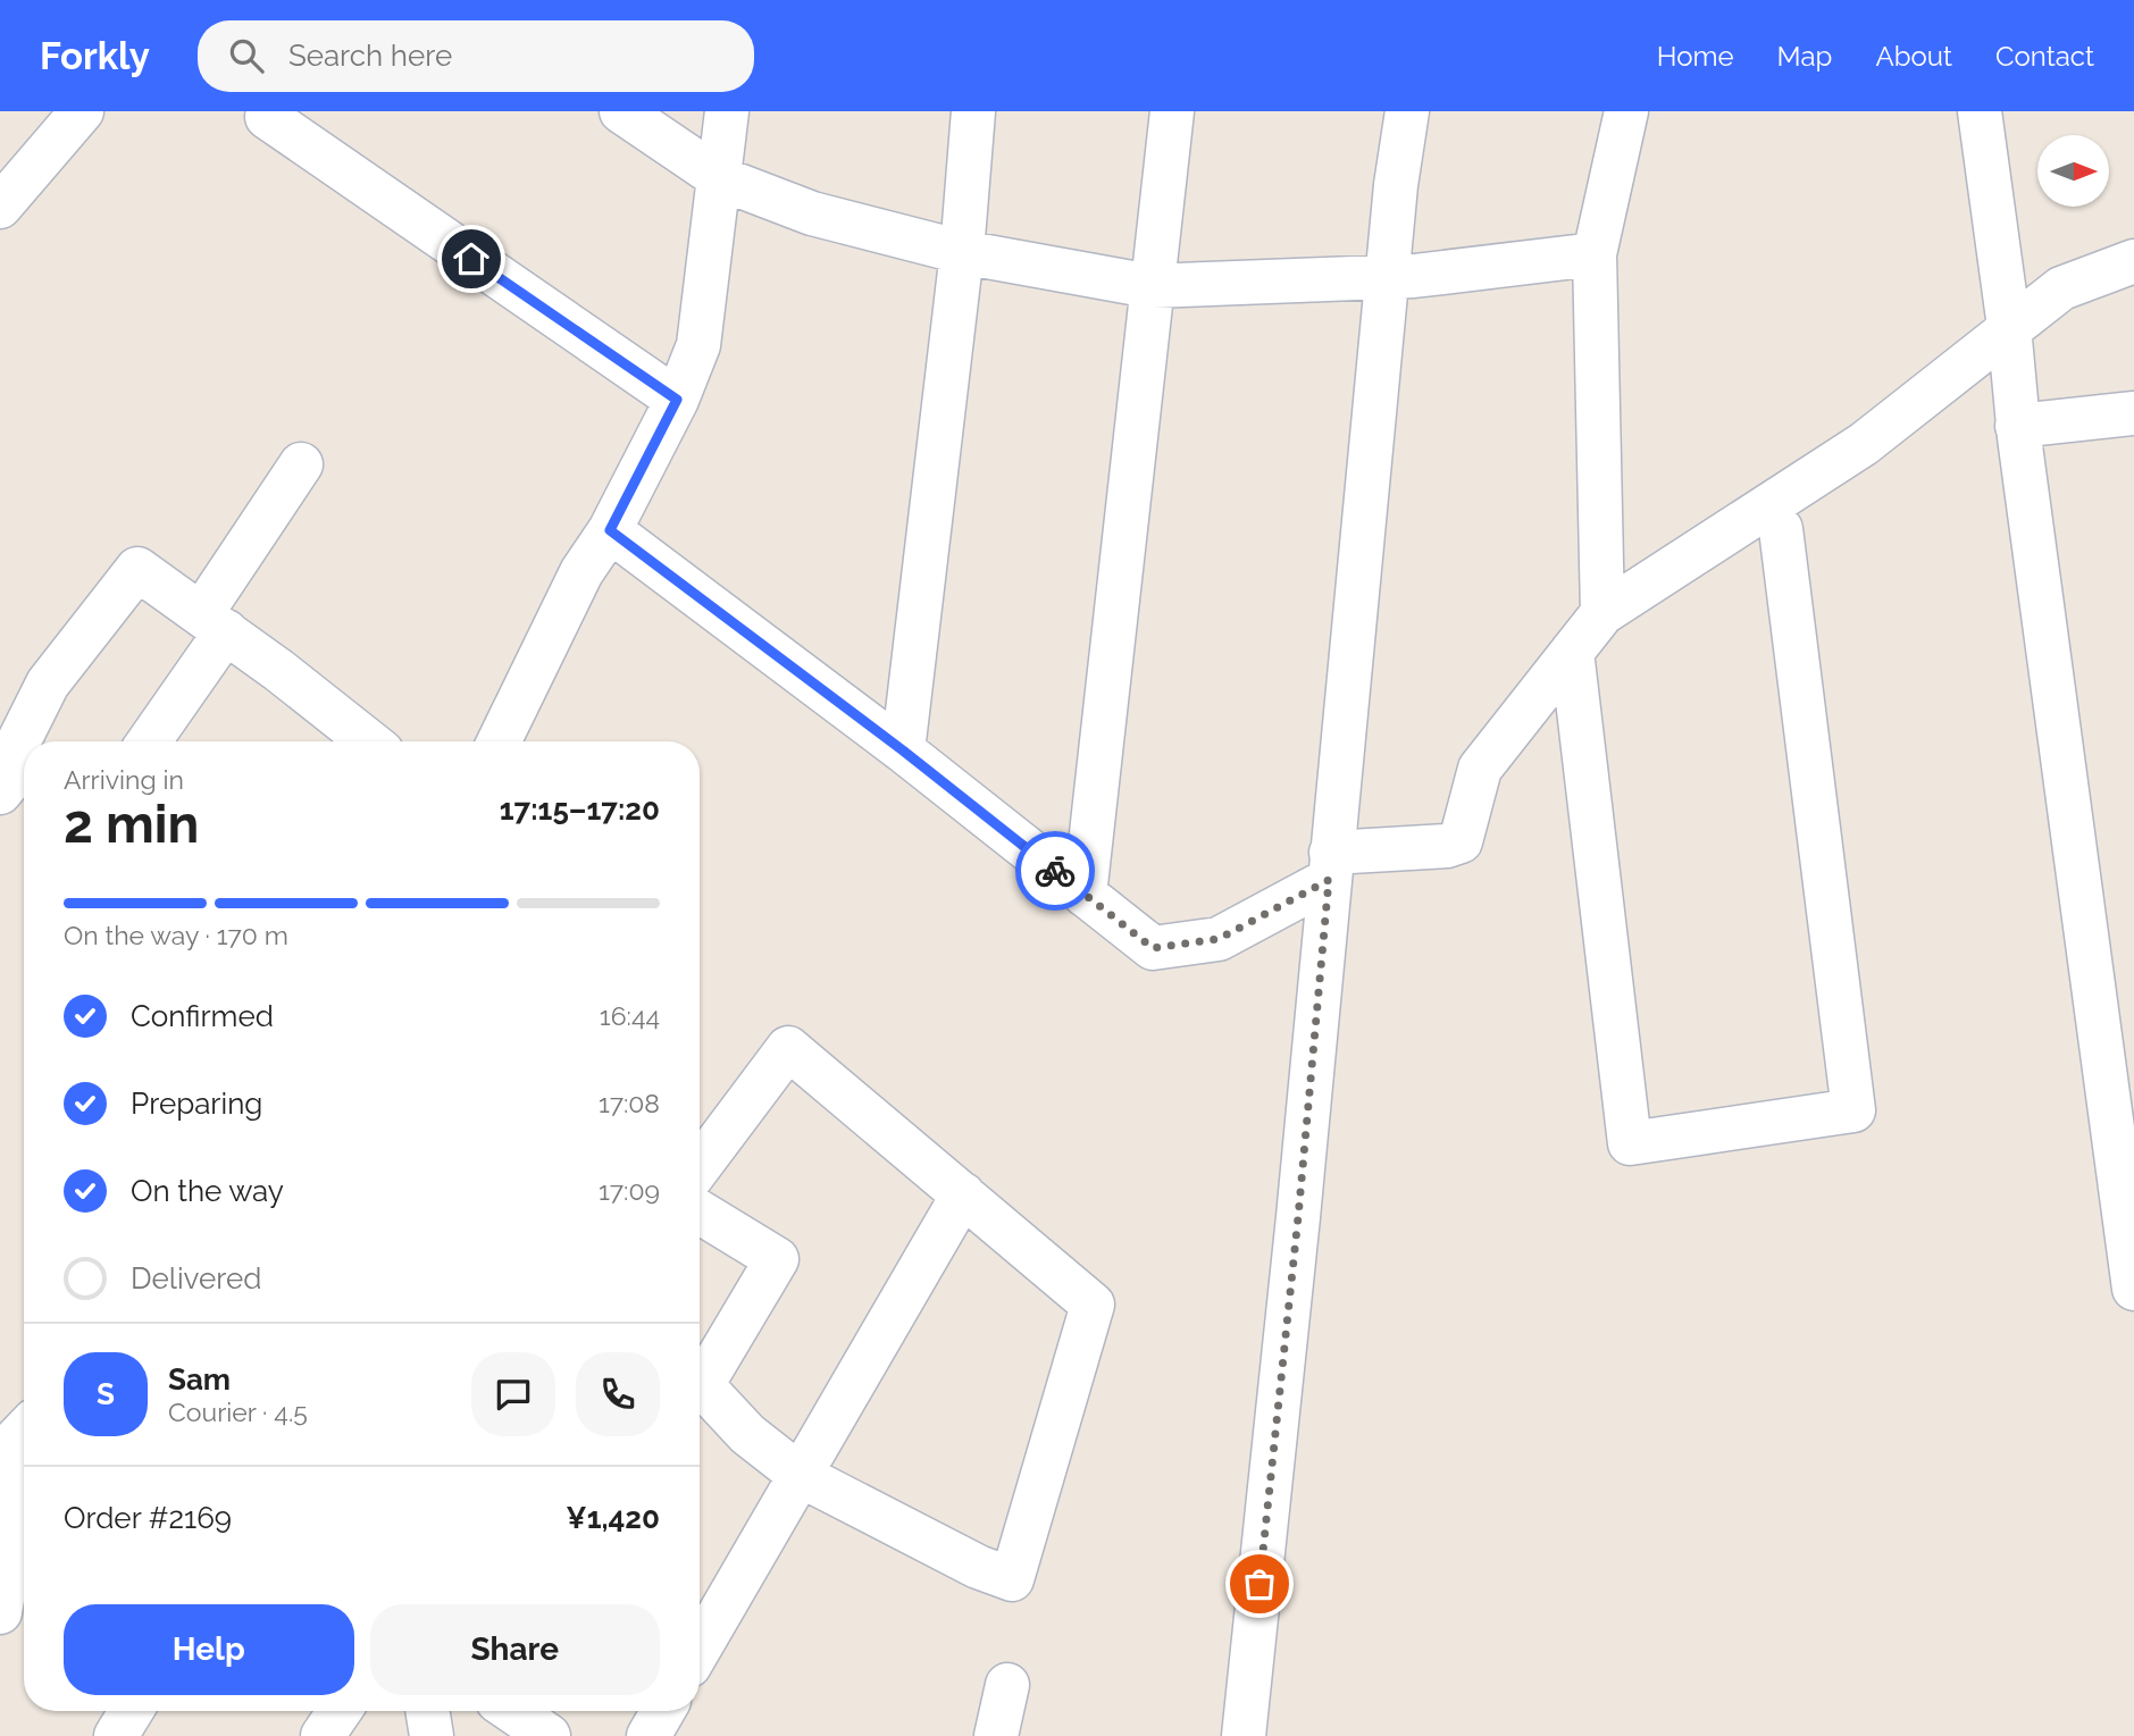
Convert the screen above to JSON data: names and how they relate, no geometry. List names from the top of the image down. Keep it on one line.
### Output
{"north":"right","page":{"header":"Forkly","search":"Search here","nav":["Home","Map","About","Contact"],"heading":["2 min","Arriving in","17:15–17:20"],"panel":["Sam","Courier · 4.5","Order #2169","¥1,420"],"bar":"On the way · 170 m","list":[["Confirmed","16:44"],["Preparing","17:08"],["On the way","17:09"],"Delivered"],"round":"S","buttons":["Help","Share"]}}
